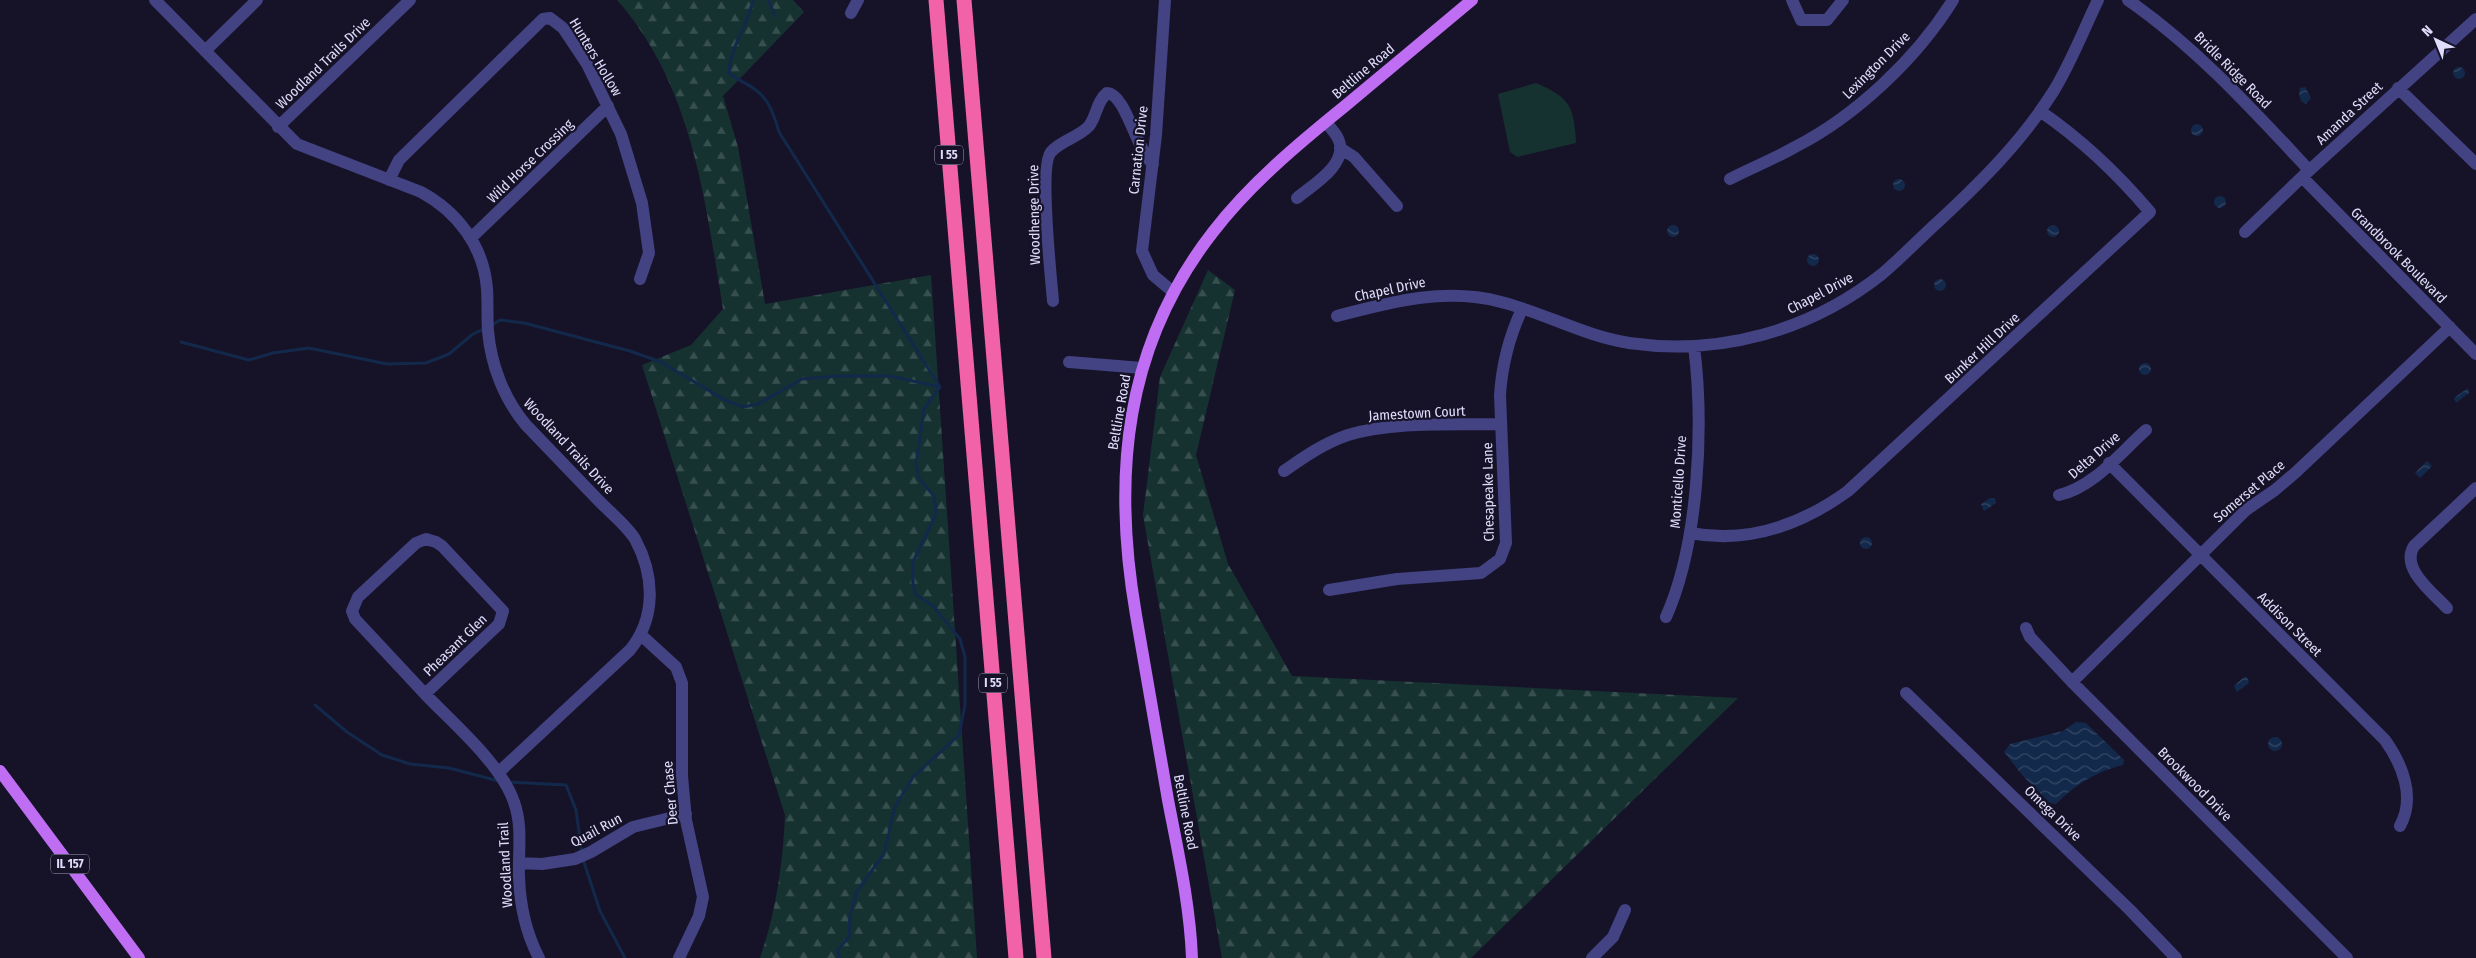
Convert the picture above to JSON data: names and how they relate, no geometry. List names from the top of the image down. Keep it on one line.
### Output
{"streets":{"highway":["I 55"],"main road":["Beltline Road","IL 157"],"street":["Hunters Hollow","Woodland Trails Drive","Lexington Drive","Bridle Ridge Road","Amanda Street","Carnation Drive","Wild Horse Crossing","Woodhenge Drive","Grandbrook Boulevard","Chapel Drive","Bunker Hill Drive","Jamestown Court","Delta Drive","Monticello Drive","Somerset Place","Chesapeake Lane","Addison Street","Pheasant Glen","Brookwood Drive","Deer Chase","Omega Drive","Quail Run","Woodland Trail"]},"crossings":[["Hunters Hollow","Woodland Trails Drive"],["Hunters Hollow","Wild Horse Crossing"],["Woodland Trails Drive","Wild Horse Crossing"],["Woodland Trails Drive","Pheasant Glen"],["Woodland Trails Drive","Deer Chase"],["Woodland Trails Drive","Woodland Trail"],["Bridle Ridge Road","Amanda Street"],["Bridle Ridge Road","Grandbrook Boulevard"],["Beltline Road","Carnation Drive"],["Amanda Street","Grandbrook Boulevard"],["Carnation Drive","Woodhenge Drive"],["Grandbrook Boulevard","Somerset Place"],["Chapel Drive","Bunker Hill Drive"],["Chapel Drive","Monticello Drive"],["Chapel Drive","Chesapeake Lane"],["Bunker Hill Drive","Monticello Drive"],["Jamestown Court","Chesapeake Lane"],["Delta Drive","Addison Street"],["Somerset Place","Addison Street"],["Somerset Place","Brookwood Drive"],["Pheasant Glen","Woodland Trail"],["Deer Chase","Quail Run"],["Quail Run","Woodland Trail"]],"north":"top left"}
